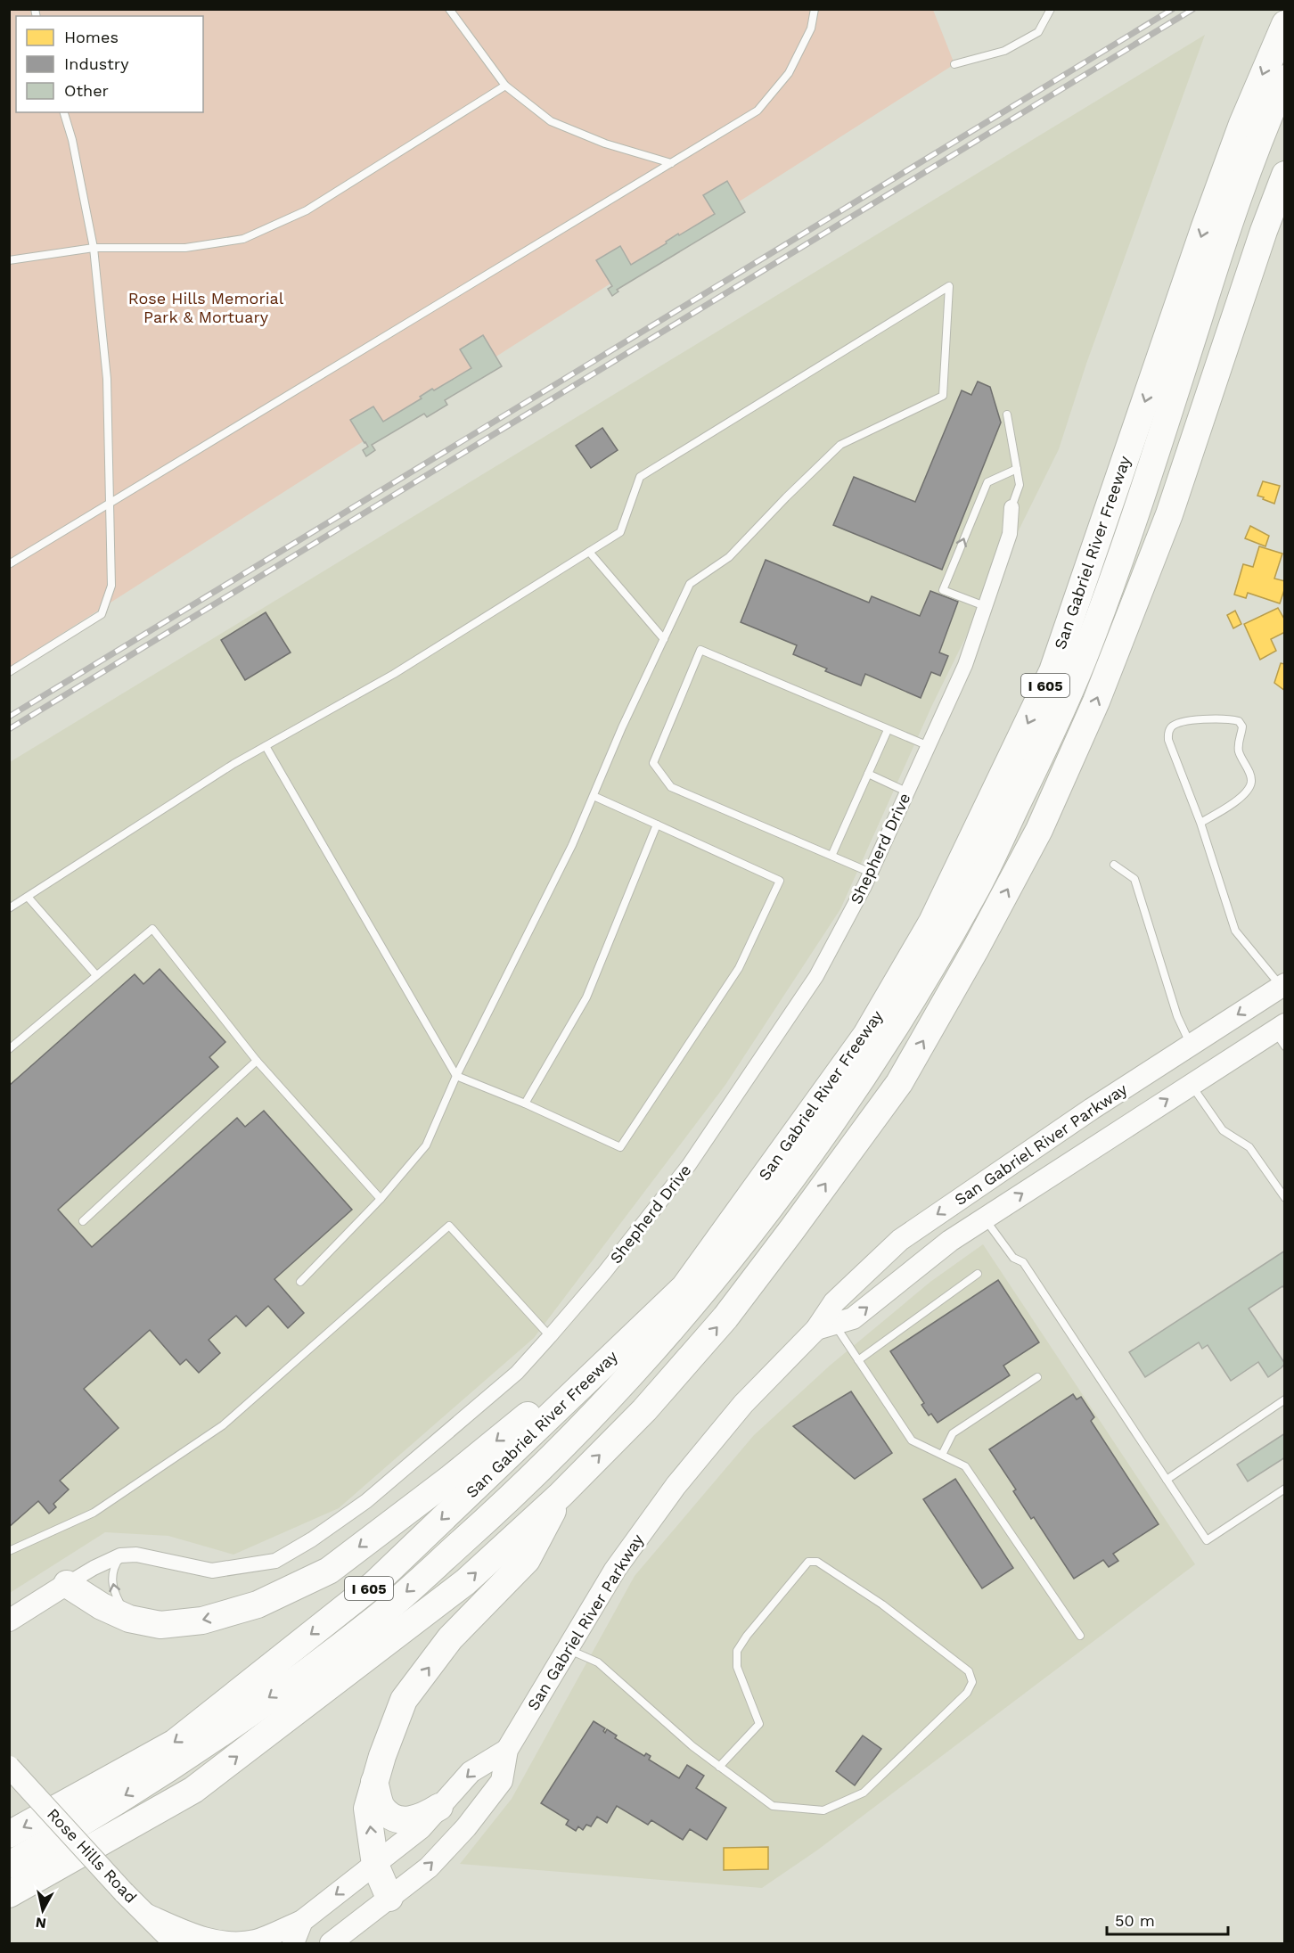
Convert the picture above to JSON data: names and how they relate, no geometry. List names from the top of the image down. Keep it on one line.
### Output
{"streets":{"highway":["San Gabriel River Freeway","I 605"],"main road":["Shepherd Drive","San Gabriel River Parkway","Rose Hills Road"]},"crossings":[["San Gabriel River Parkway","Rose Hills Road"]],"parks":["Rose Hills Memorial Park & Mortuary"],"legend":["Homes","Industry","Other"],"scale_bar":"50 m","north":"bottom"}
